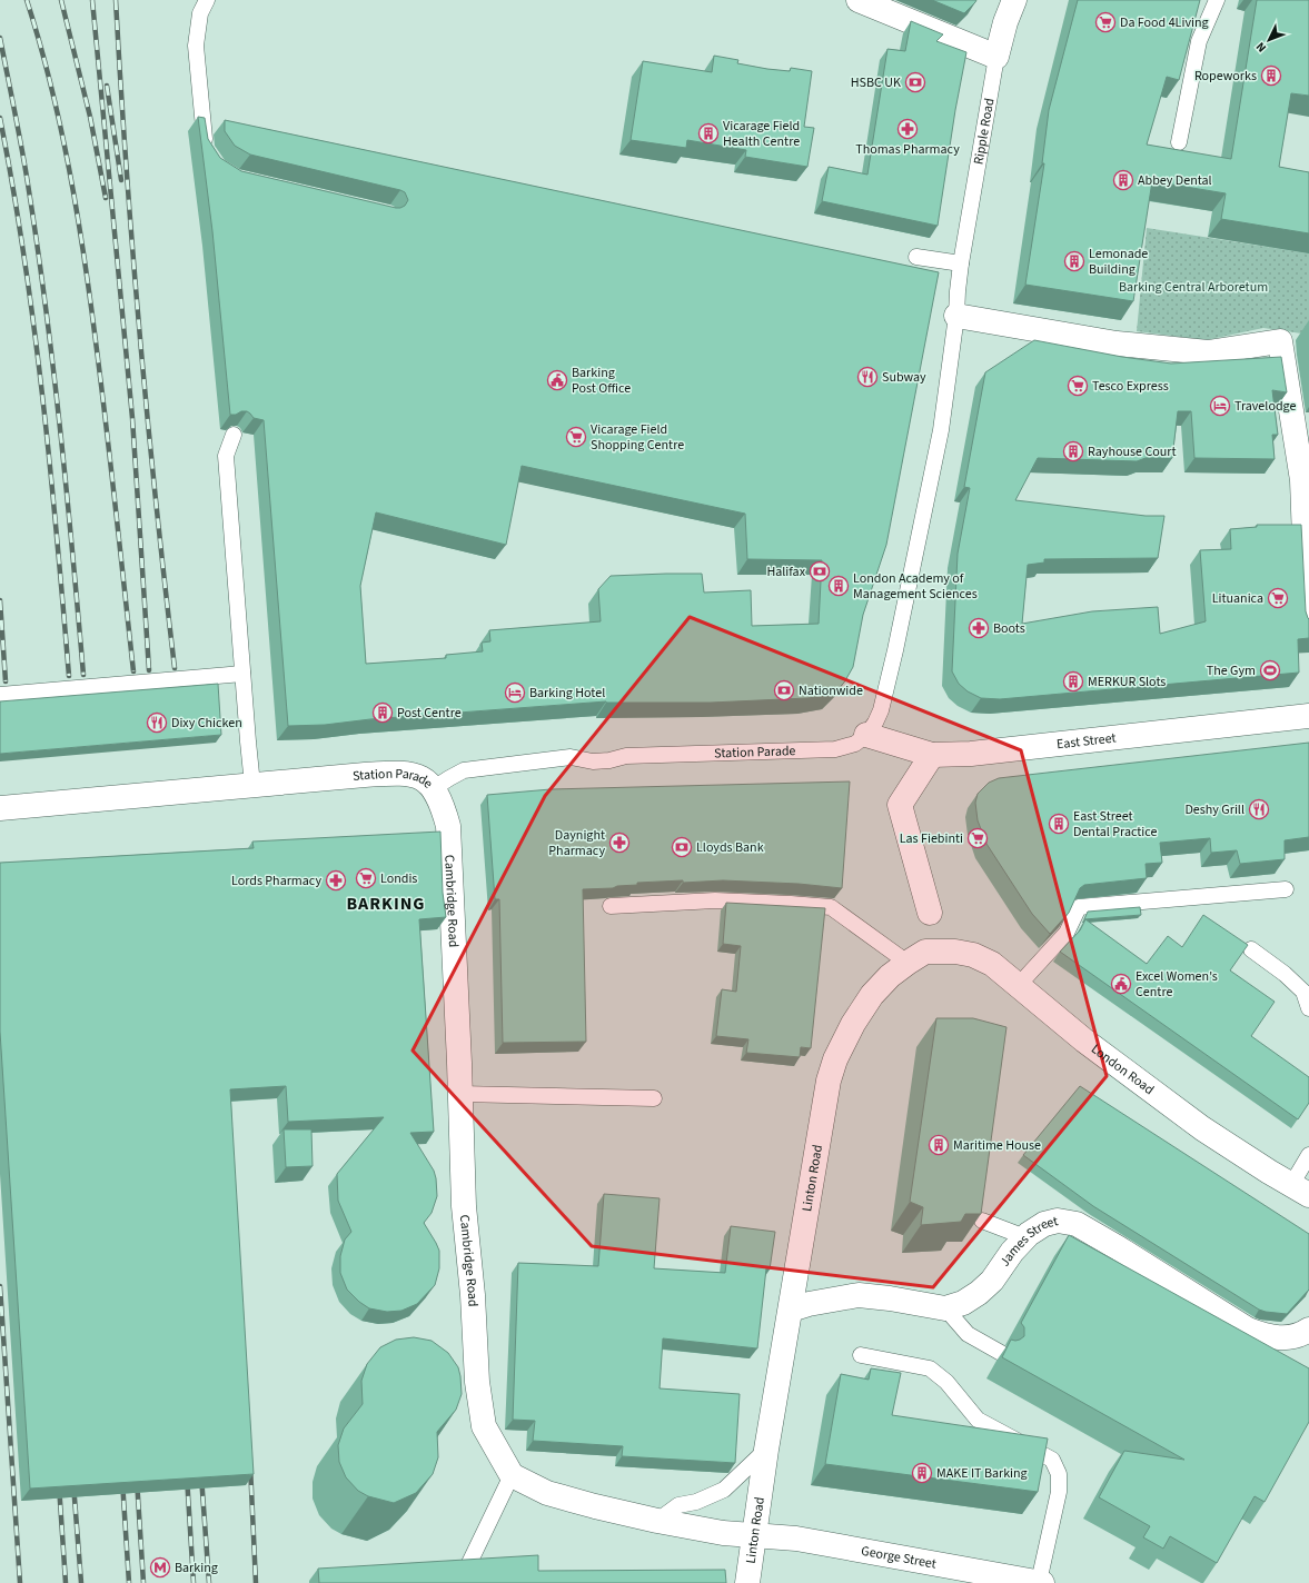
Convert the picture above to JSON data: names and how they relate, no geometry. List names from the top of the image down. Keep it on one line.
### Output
{"streets":{"street":["Ripple Road","East Street","Station Parade","Cambridge Road","London Road","Linton Road","James Street","George Street"]},"crossings":[["Ripple Road","East Street"],["Ripple Road","Station Parade"],["East Street","Station Parade"],["Station Parade","Cambridge Road"],["London Road","Linton Road"],["Linton Road","George Street"]],"districts":["BARKING"],"parks":["Barking Central Arboretum"],"places":{"supermarket":["Da Food 4Living","Tesco Express","Vicarage Field Shopping Centre","Lituanica","Las Fiebinti","Londis"],"building":["Ropeworks","Vicarage Field Health Centre","Abbey Dental","Lemonade Building","Rayhouse Court","London Academy of Management Sciences","MERKUR Slots","Post Centre","East Street Dental Practice","Maritime House","MAKE IT Barking"],"bank":["HSBC UK","Halifax","Nationwide","Lloyds Bank"],"pharmacy":["Thomas Pharmacy","Boots","Daynight Pharmacy","Lords Pharmacy"],"restaurant":["Subway","Dixy Chicken","Deshy Grill"],"public building":["Barking Post Office","Excel Women's Centre"],"hotel":["Travelodge","Barking Hotel"],"sports":["The Gym"],"metro station":["Barking"]},"north":"bottom left"}
